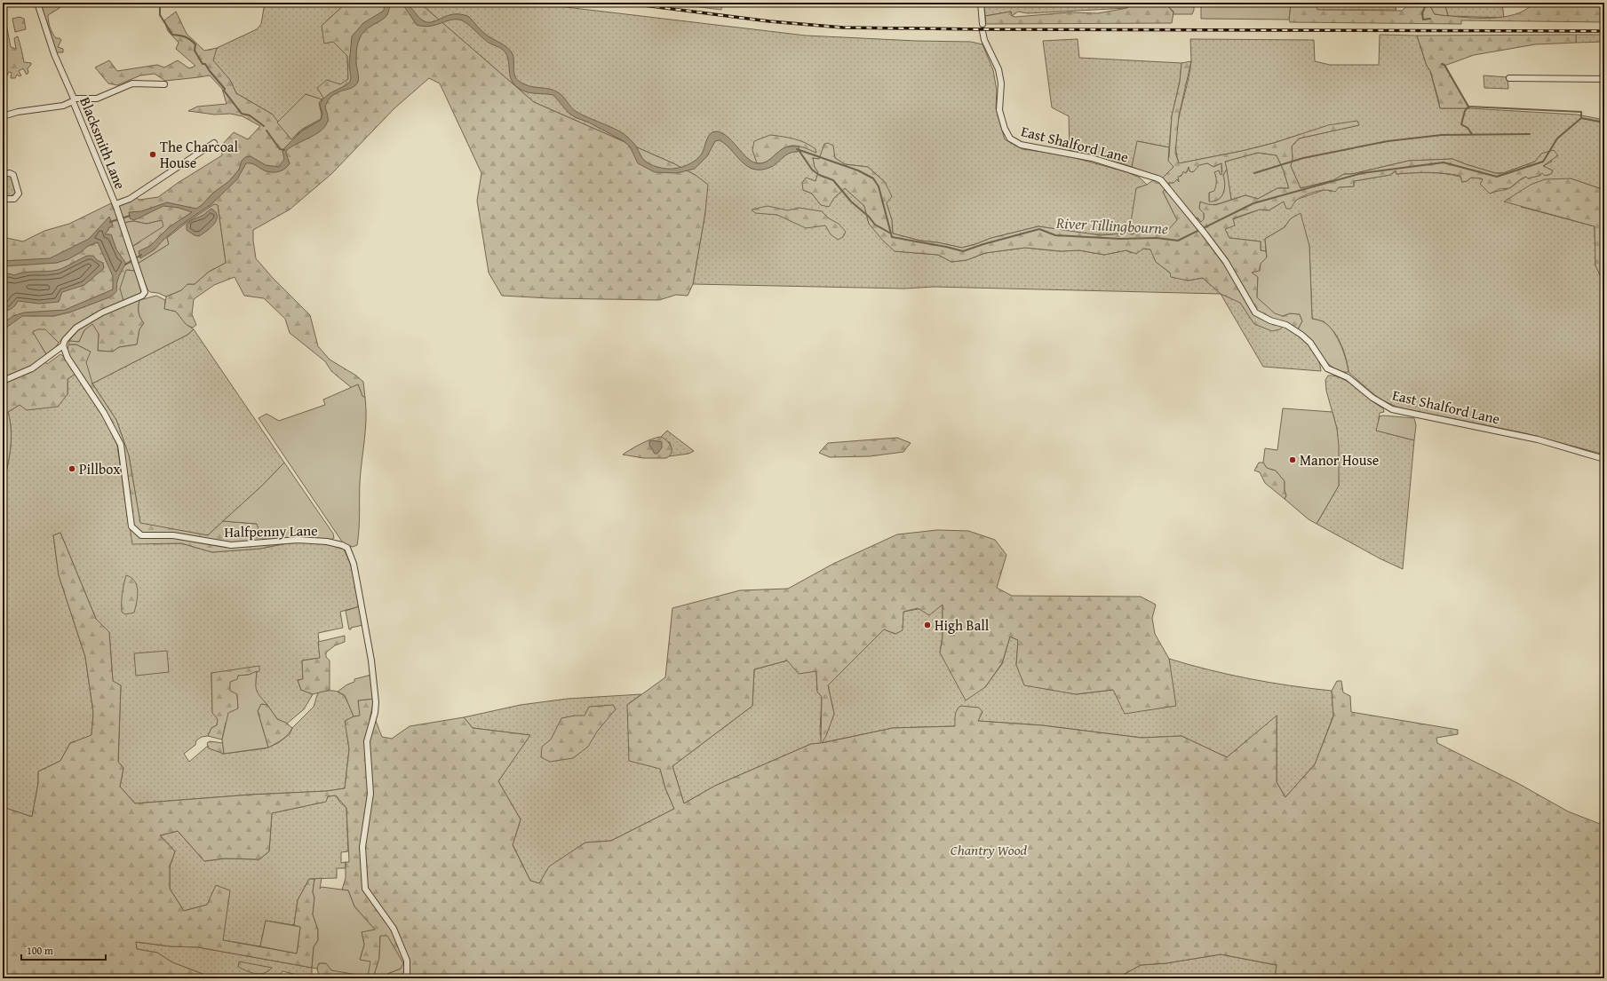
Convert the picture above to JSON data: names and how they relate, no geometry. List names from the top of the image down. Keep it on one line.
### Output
{"streets":{"street":["Blacksmith Lane","East Shalford Lane","Halfpenny Lane"]},"crossings":[["Blacksmith Lane","Halfpenny Lane"]],"water":["River Tillingbourne"],"parks":["Chantry Wood"],"places":["The Charcoal House","Manor House","Pillbox","High Ball"],"scale_bar":"100 m"}
